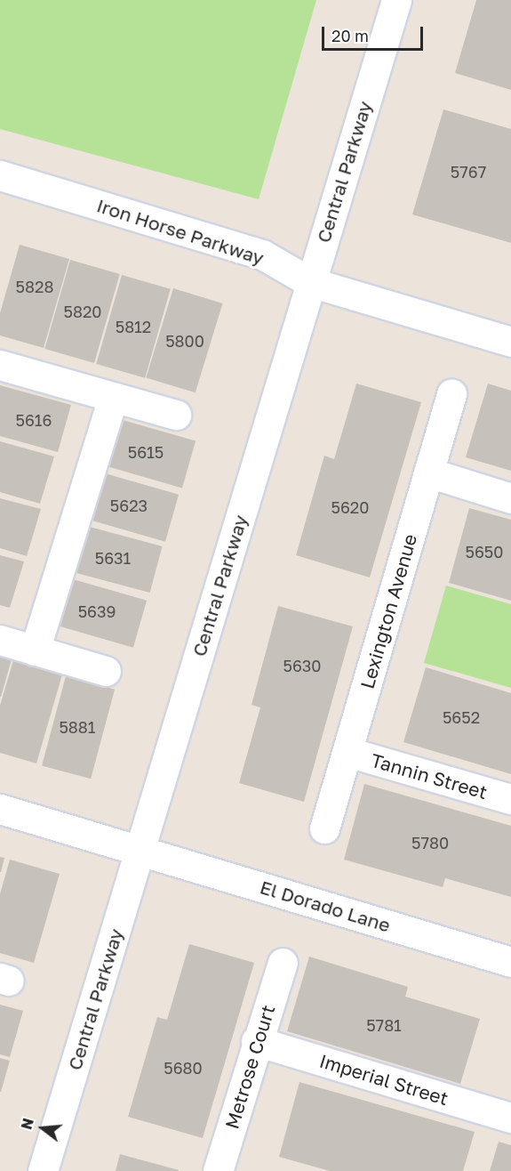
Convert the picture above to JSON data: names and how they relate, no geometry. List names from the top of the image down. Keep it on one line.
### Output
{"streets":{"street":["Central Parkway","Iron Horse Parkway","Lexington Avenue","Tannin Street","El Dorado Lane","Metrose Court","Imperial Street"]},"crossings":[["Central Parkway","Iron Horse Parkway"],["Central Parkway","El Dorado Lane"],["Lexington Avenue","Tannin Street"],["Metrose Court","Imperial Street"]],"house_numbers":["5767","5828","5820","5812","5800","5616","5615","5623","5620","5650","5631","5639","5630","5652","5881","5780","5781","5680"],"scale_bar":"20 m","north":"left"}
